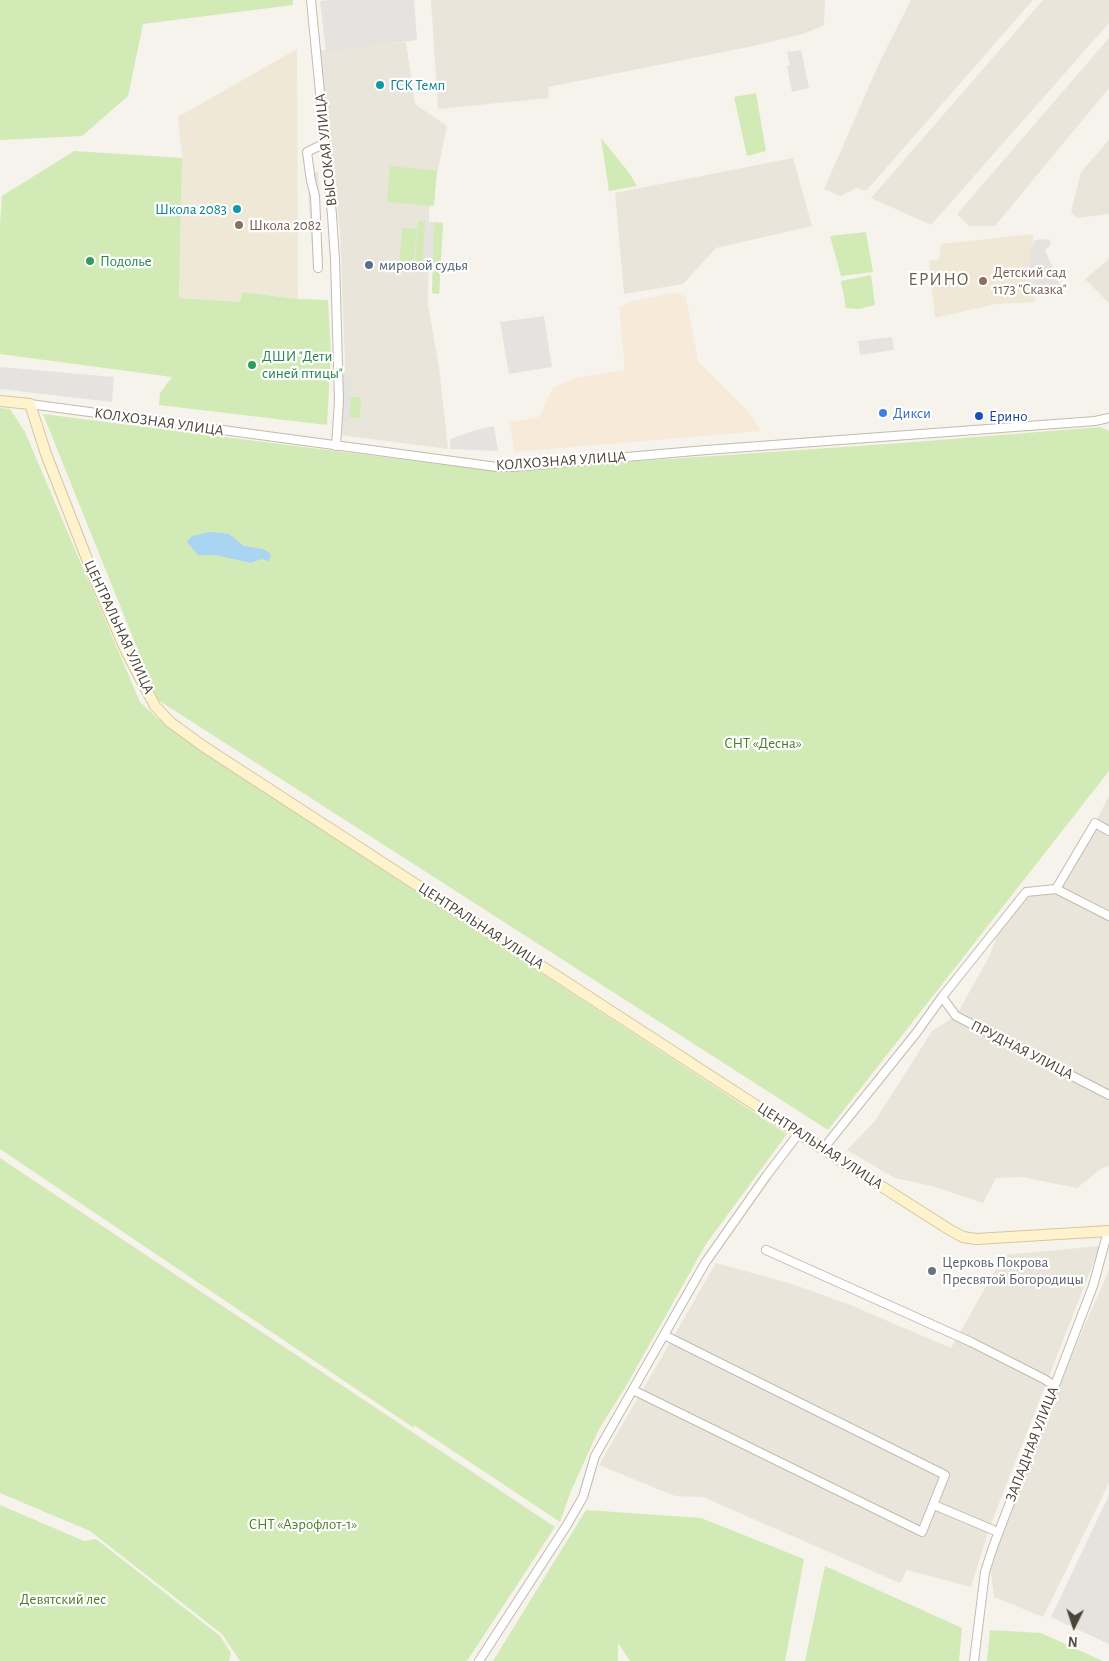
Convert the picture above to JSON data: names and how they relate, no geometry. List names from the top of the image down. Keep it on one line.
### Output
{"streets":{"street":["ВЫСОКАЯ УЛИЦА","КОЛХОЗНАЯ УЛИЦА","ЦЕНТРАЛЬНАЯ УЛИЦА","ПРУДНАЯ УЛИЦА","ЗАПАДНАЯ УЛИЦА"]},"crossings":[["ВЫСОКАЯ УЛИЦА","КОЛХОЗНАЯ УЛИЦА"],["КОЛХОЗНАЯ УЛИЦА","ЦЕНТРАЛЬНАЯ УЛИЦА"],["ЦЕНТРАЛЬНАЯ УЛИЦА","ЗАПАДНАЯ УЛИЦА"]],"districts":["ЕРИНО"],"parks":["СНТ «Десна»","СНТ «Аэрофлот-1»","Девятский лес"],"places":["ГСК Темп","Школа 2083","Школа 2082","Подолье","мировой судья","Детский сад 1173 \"Сказка\"","ДШИ \"Дети синей птицы\"","Дикси","Ерино","Церковь Покрова Пресвятой Богородицы"],"north":"bottom"}
